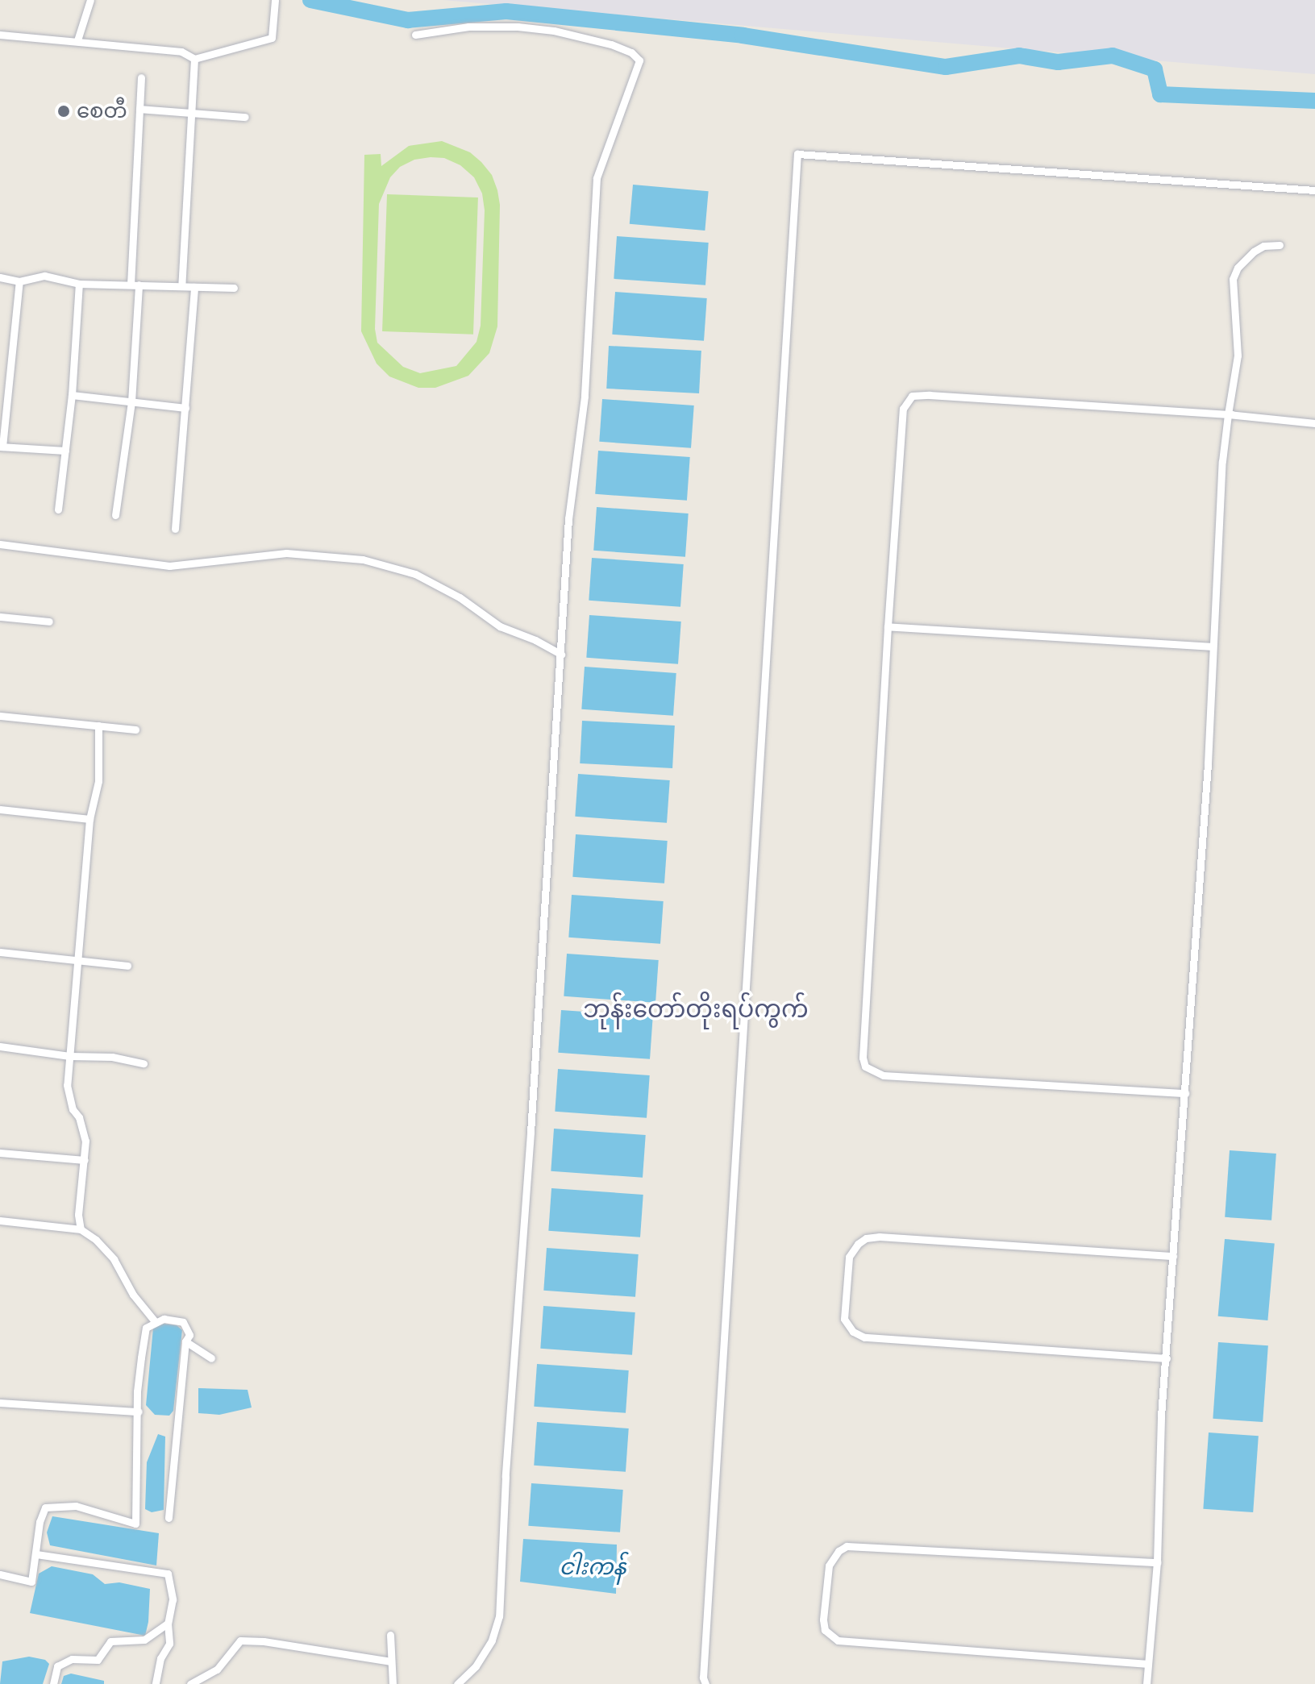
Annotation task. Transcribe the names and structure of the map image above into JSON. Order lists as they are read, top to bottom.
{
  "districts": ["ဘုန်းတော်တိုးရပ်ကွက်"],
  "water": ["ငါးကန်"],
  "places": ["စေတီ"]
}
